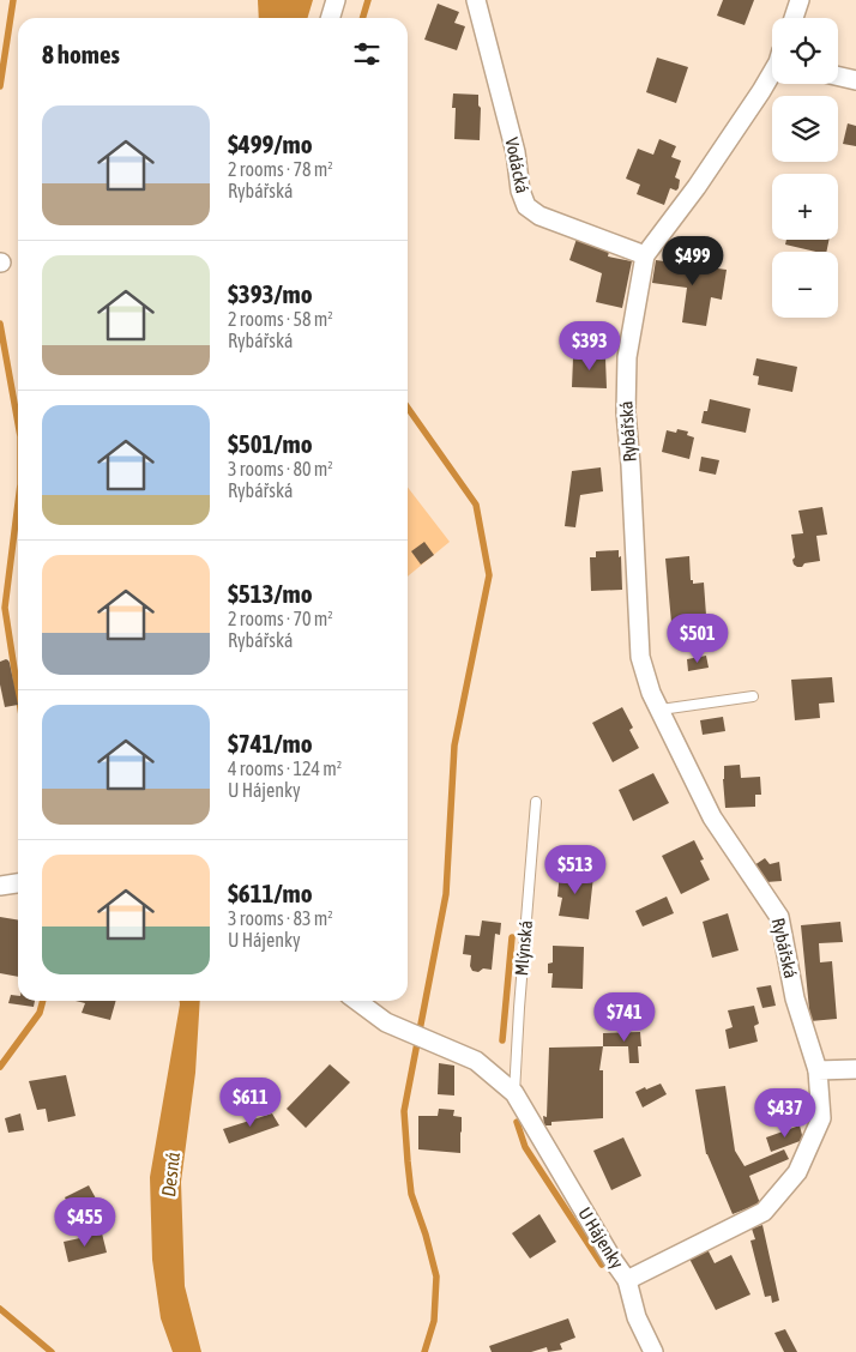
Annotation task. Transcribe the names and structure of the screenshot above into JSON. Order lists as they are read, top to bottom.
{
  "streets": {
    "street": ["Vodácká", "Rybářská", "U Hájenky"],
    "lane": ["Mlýnská"]
  },
  "crossings": [
    ["Vodácká", "Rybářská"],
    ["Rybářská", "U Hájenky"],
    ["Mlýnská", "U Hájenky"]
  ],
  "water": ["Desná"],
  "page": {
    "map_buttons": ["+", "−"],
    "heading": "8 homes",
    "list": [
      {
        "name": "$499/mo",
        "note": "2 rooms · 78 m² · Rybářská"
      },
      {
        "name": "$393/mo",
        "note": "2 rooms · 58 m² · Rybářská"
      },
      {
        "name": "$501/mo",
        "note": "3 rooms · 80 m² · Rybářská"
      },
      {
        "name": "$513/mo",
        "note": "2 rooms · 70 m² · Rybářská"
      },
      {
        "name": "$741/mo",
        "note": "4 rooms · 124 m² · U Hájenky"
      },
      {
        "name": "$611/mo",
        "note": "3 rooms · 83 m² · U Hájenky"
      }
    ],
    "price": [
      "$499",
      "$393",
      "$501",
      "$513",
      "$741",
      "$611",
      "$437",
      "$455"
    ]
  }
}
